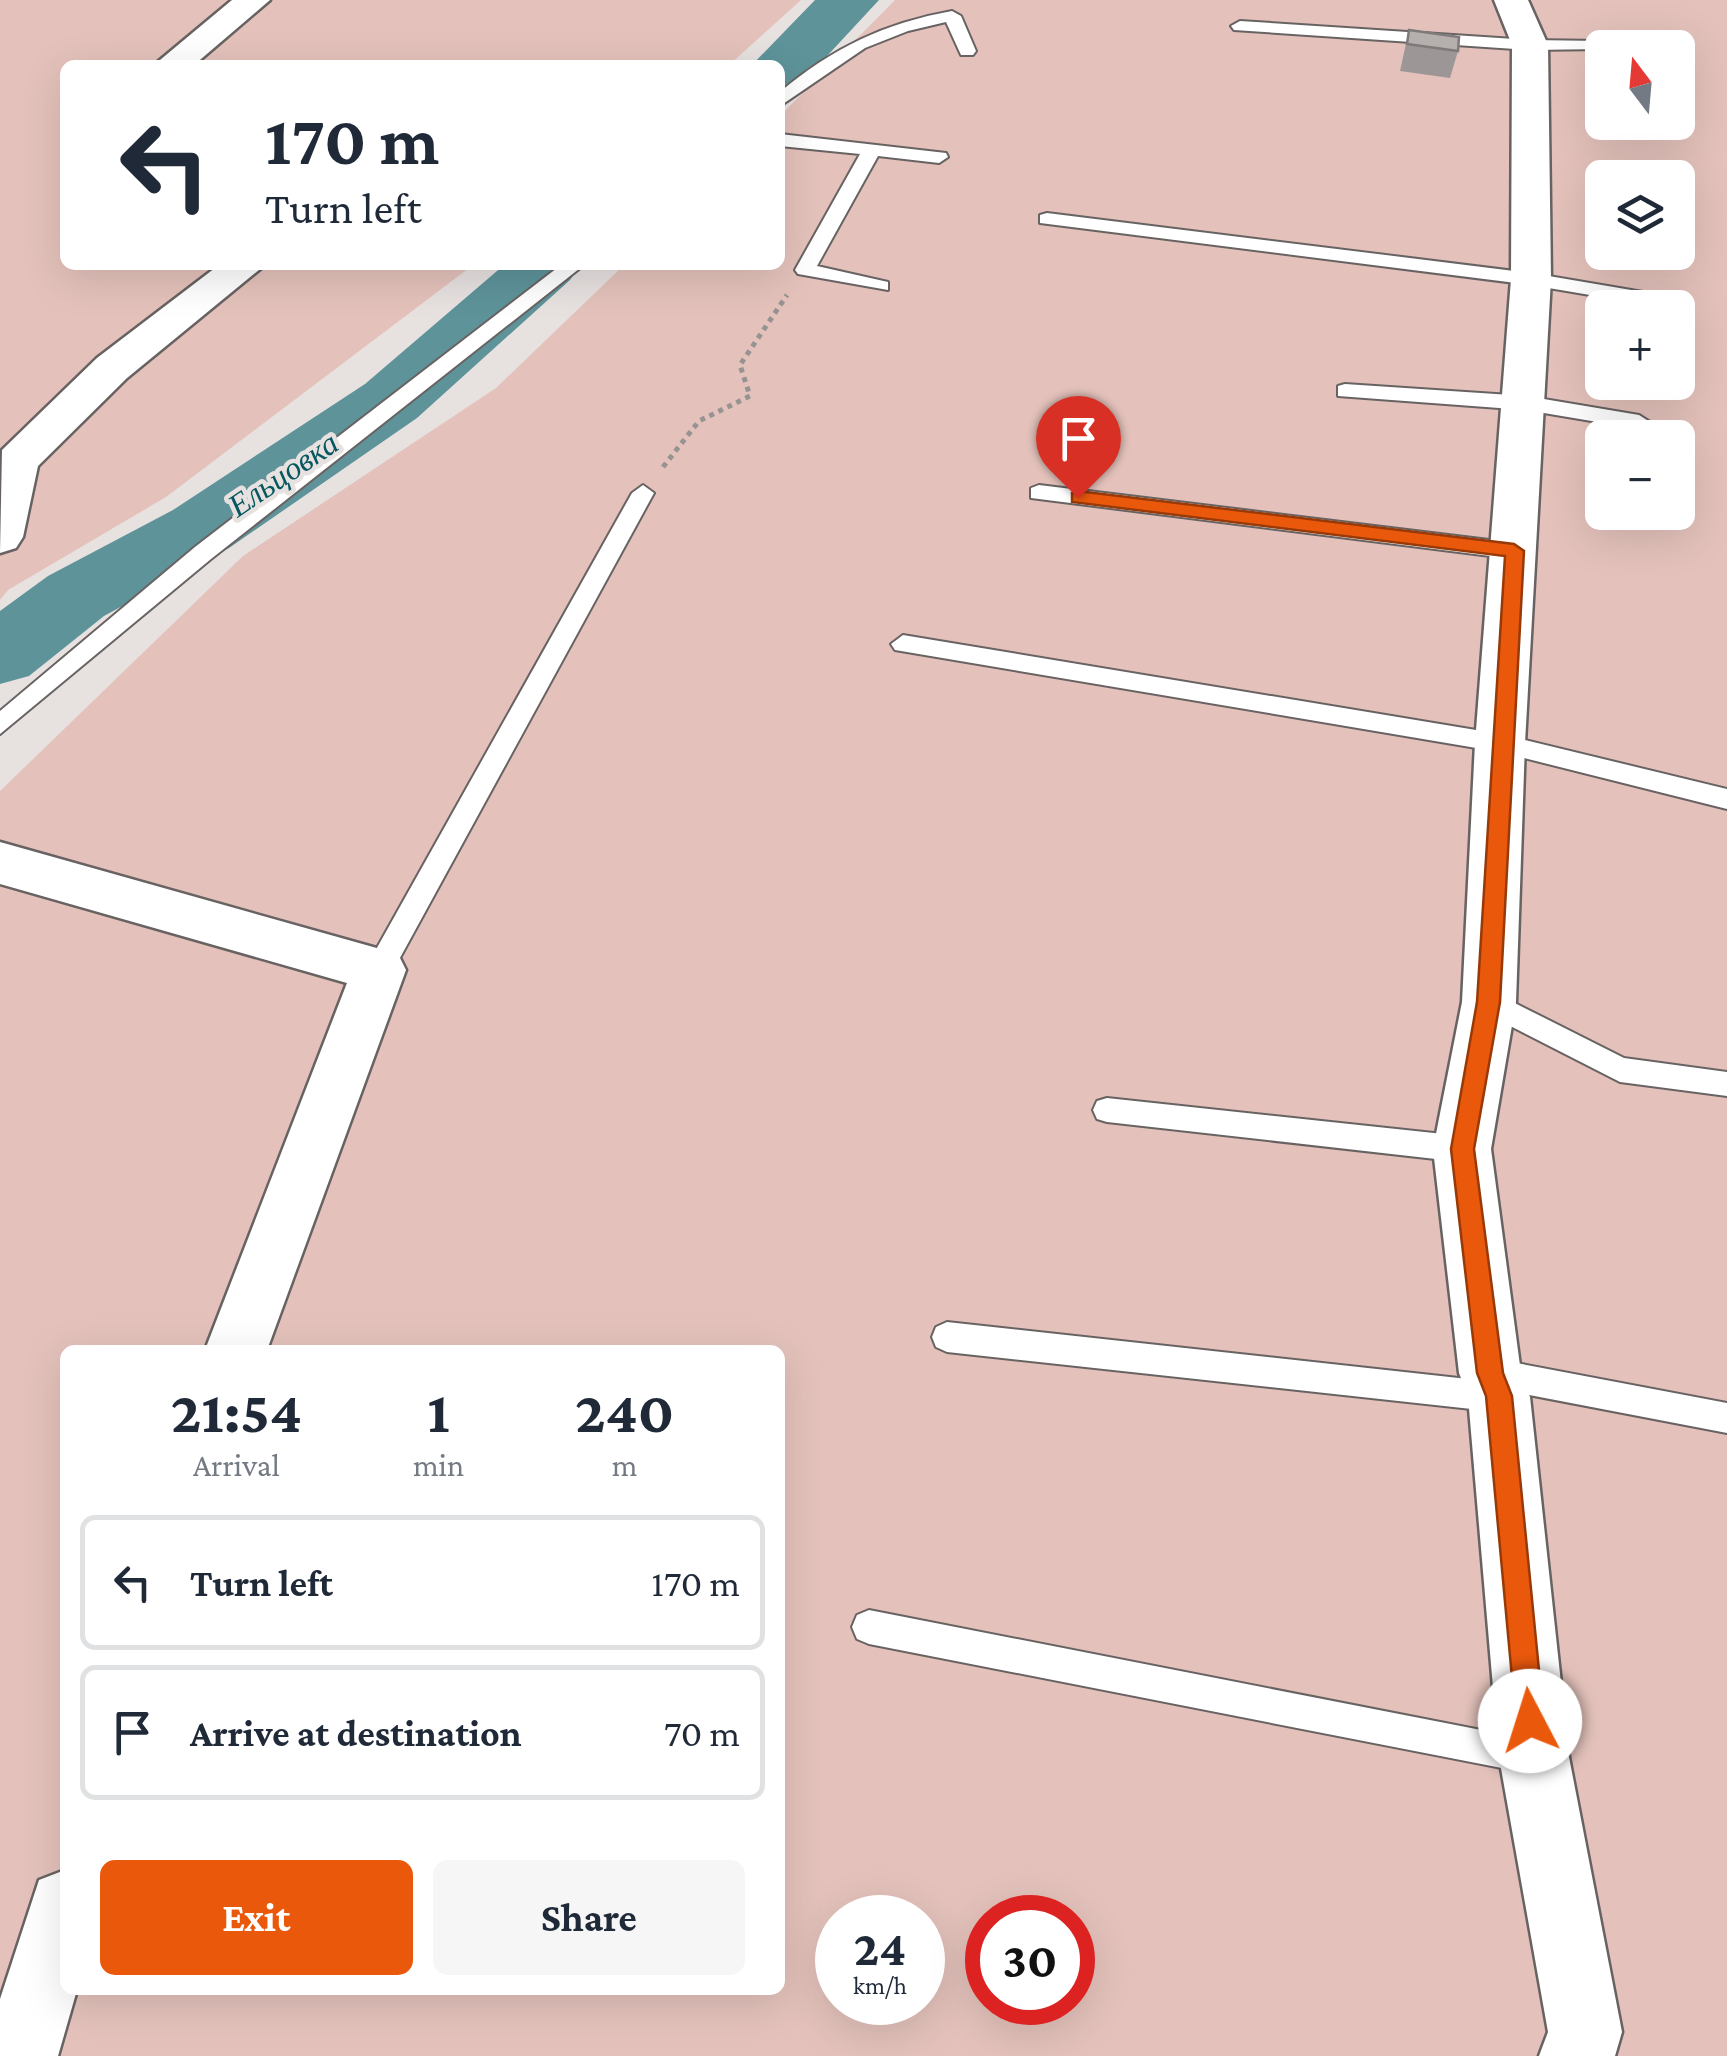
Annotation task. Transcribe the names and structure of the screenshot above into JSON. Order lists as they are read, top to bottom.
{
  "water": ["Ельцовка"],
  "north": "top",
  "page": {
    "map_buttons": ["+", "−"],
    "turn": ["170 m", "Turn left"],
    "eta": [
      "21:54",
      "Arrival",
      "1",
      "min",
      "240",
      "m"
    ],
    "list": [
      {
        "name": "Turn left",
        "value": "170 m"
      },
      {
        "name": "Arrive at destination",
        "value": "70 m"
      }
    ],
    "buttons": ["Exit", "Share"],
    "speed": "24 km/h",
    "limit": "30"
  }
}
